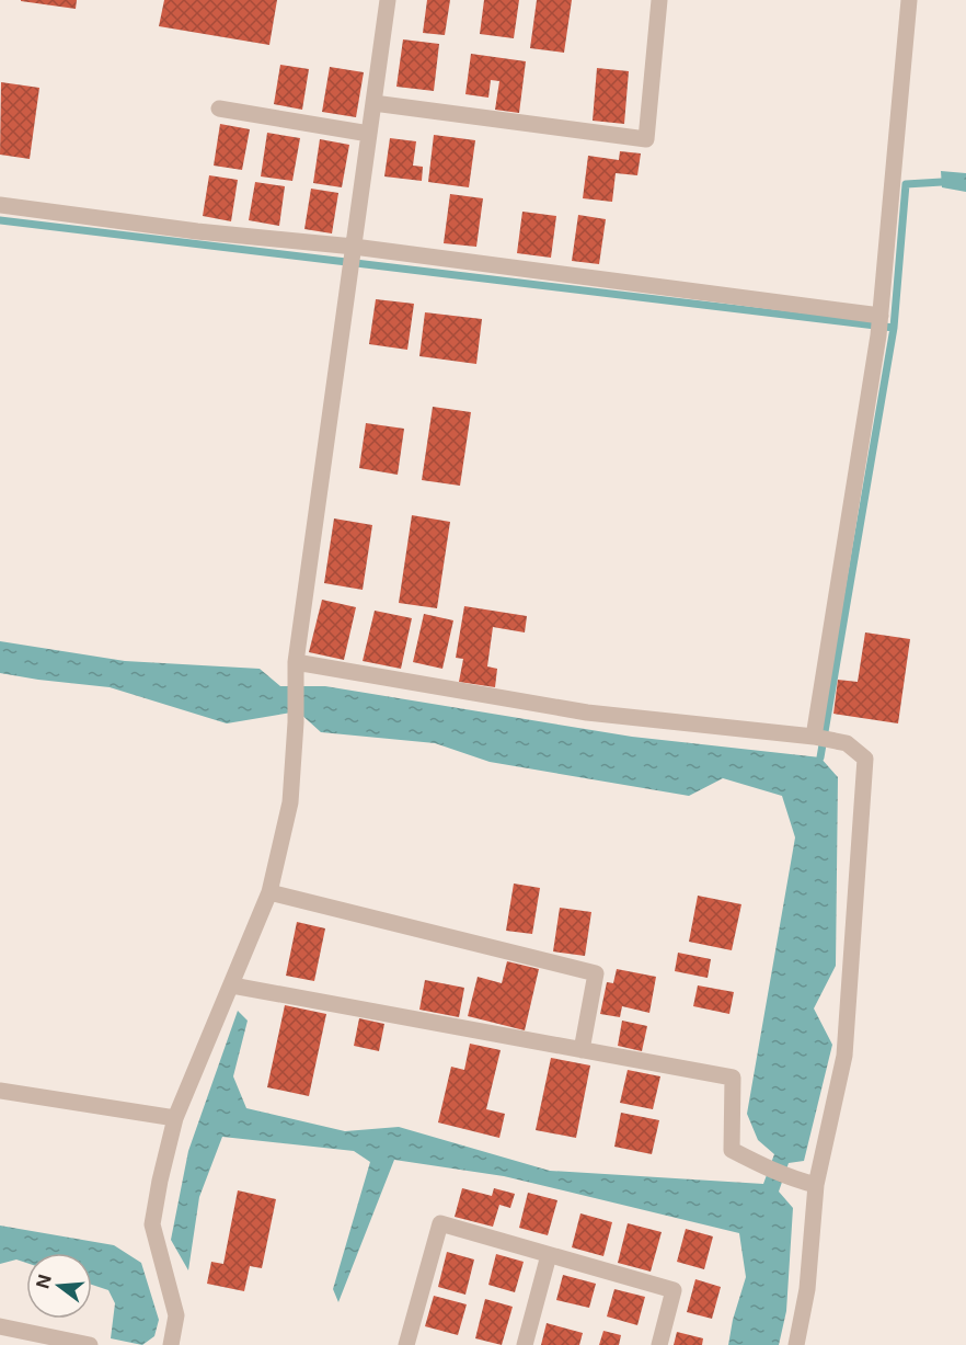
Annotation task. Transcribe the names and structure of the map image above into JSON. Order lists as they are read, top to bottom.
{
  "north": "left"
}
